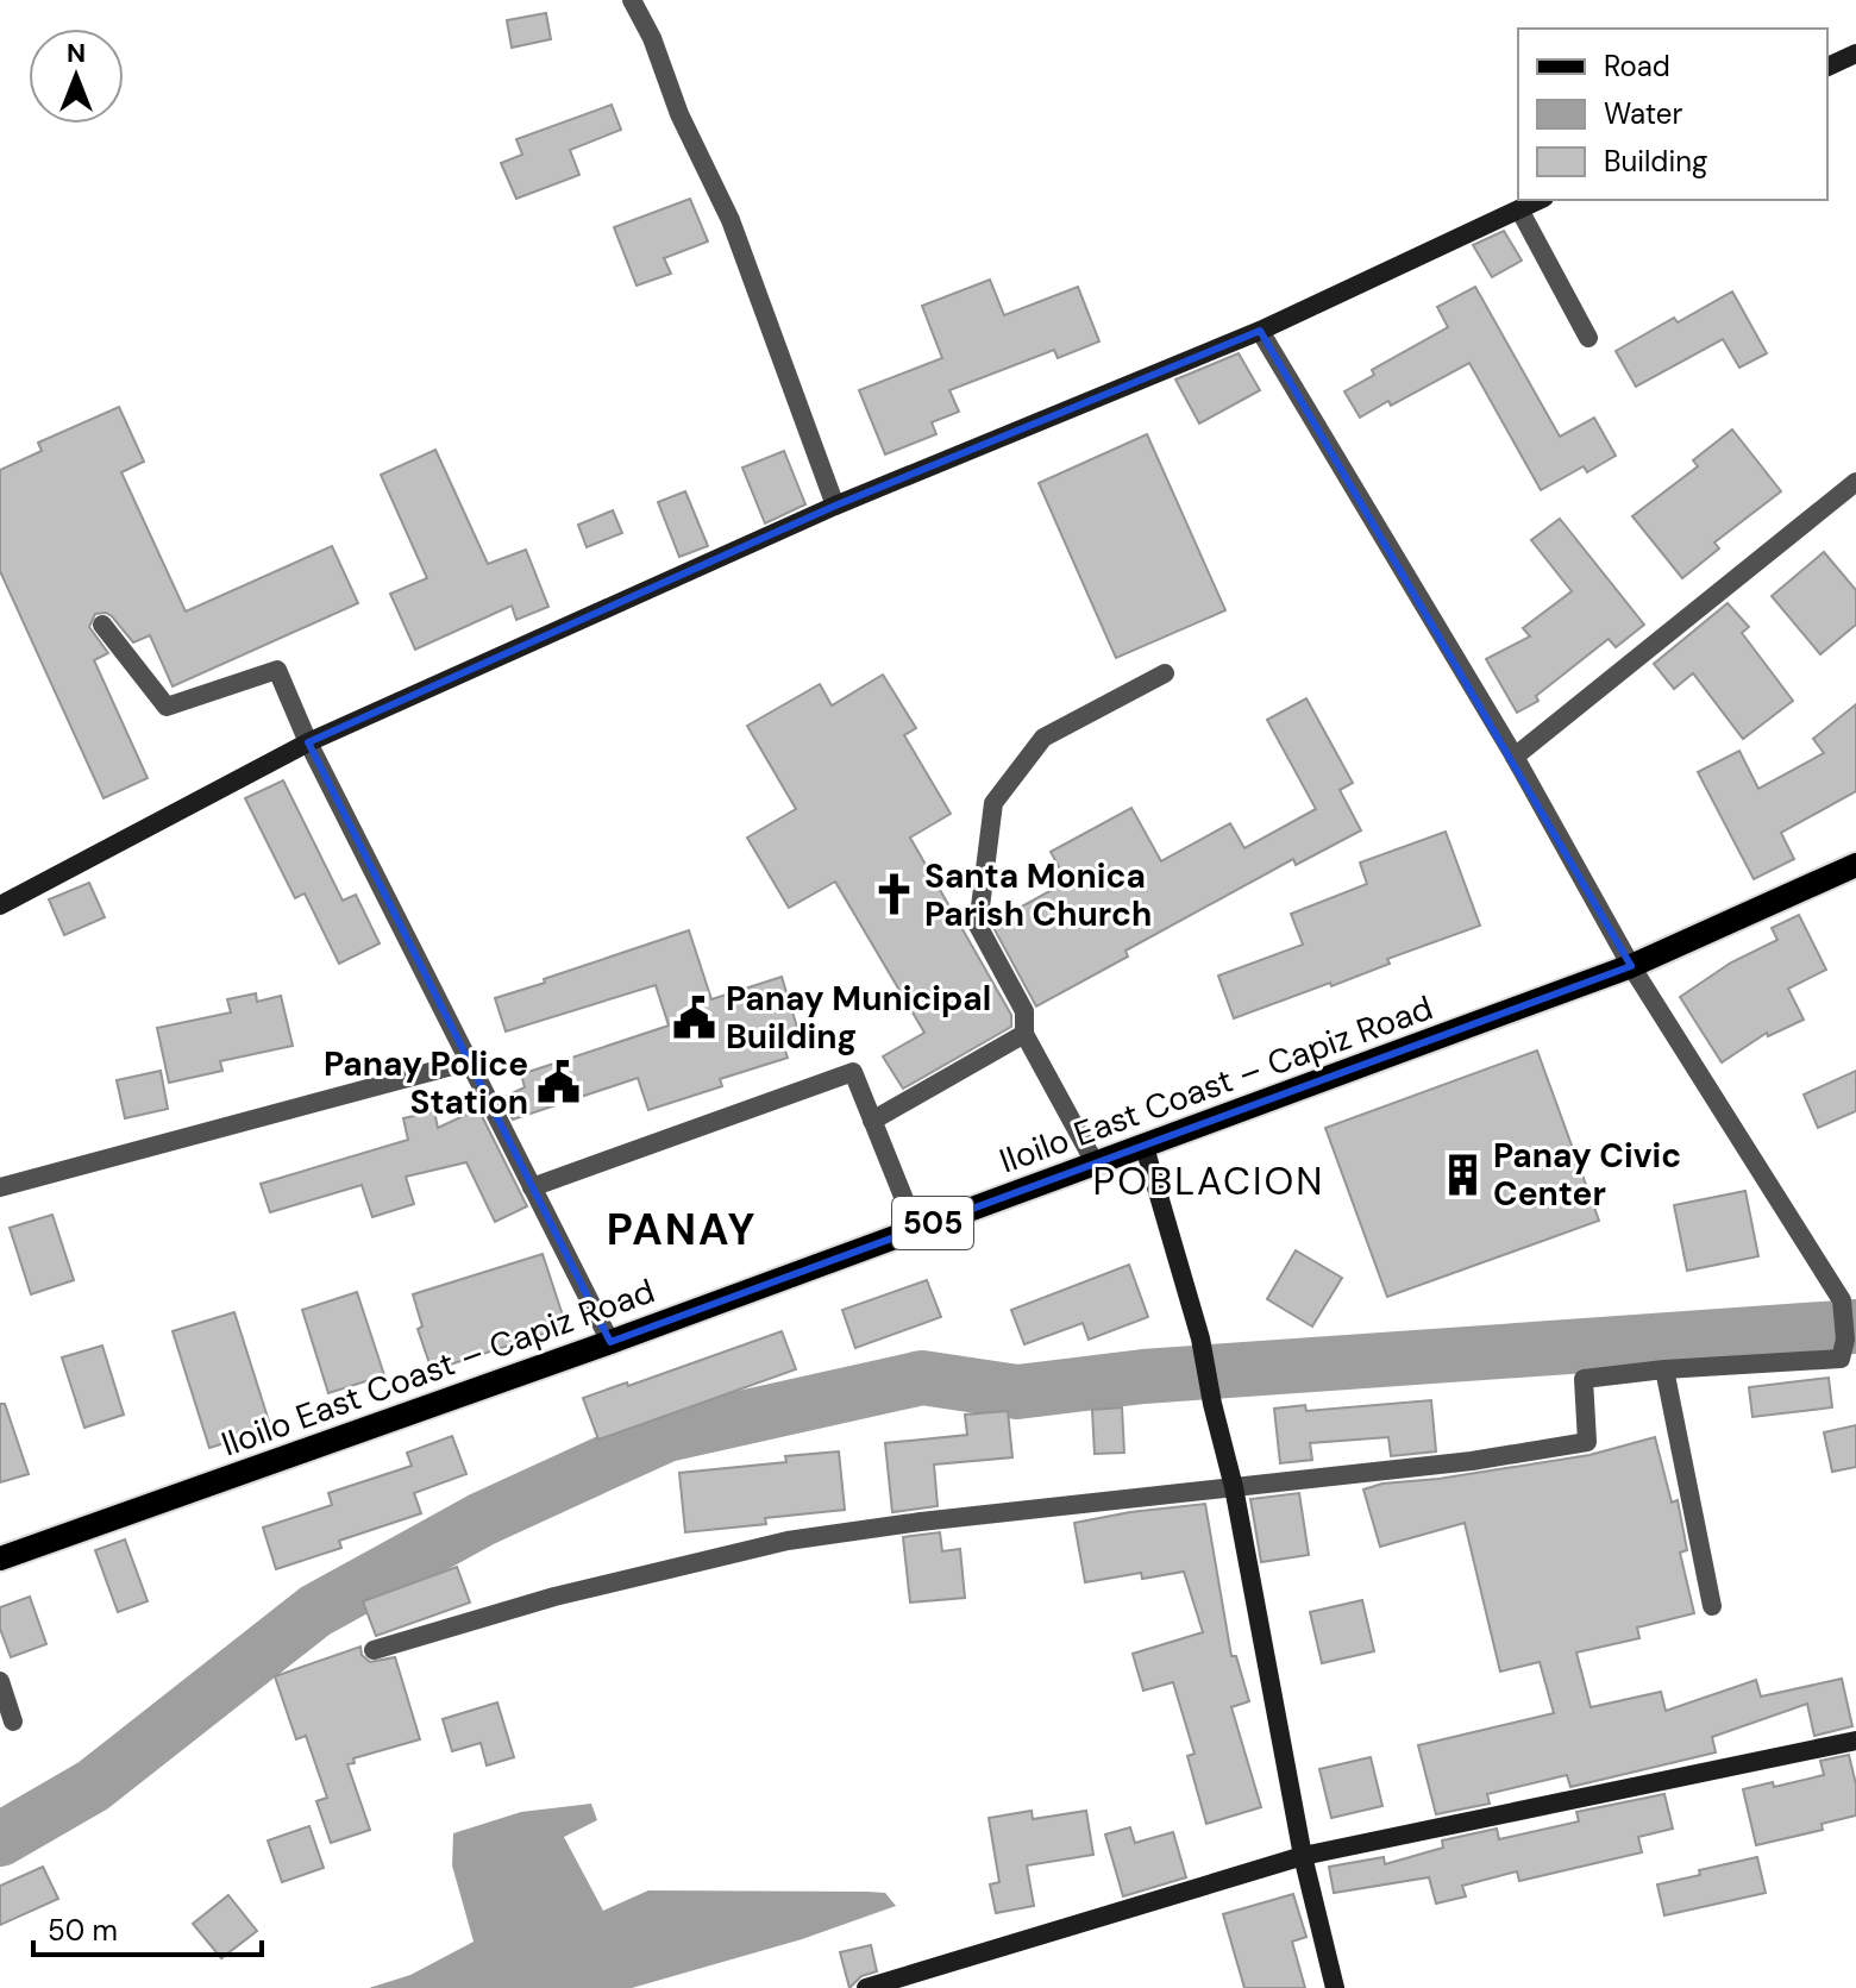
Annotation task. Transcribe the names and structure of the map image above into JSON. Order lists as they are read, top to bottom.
{
  "streets": {
    "main road": ["Iloilo East Coast – Capiz Road", "505"]
  },
  "districts": ["POBLACION", "PANAY"],
  "places": {
    "church": ["Santa Monica Parish Church"],
    "public building": ["Panay Municipal Building", "Panay Police Station"],
    "building": ["Panay Civic Center"]
  },
  "legend": ["Road", "Water", "Building"],
  "scale_bar": "50 m",
  "north": "top"
}
